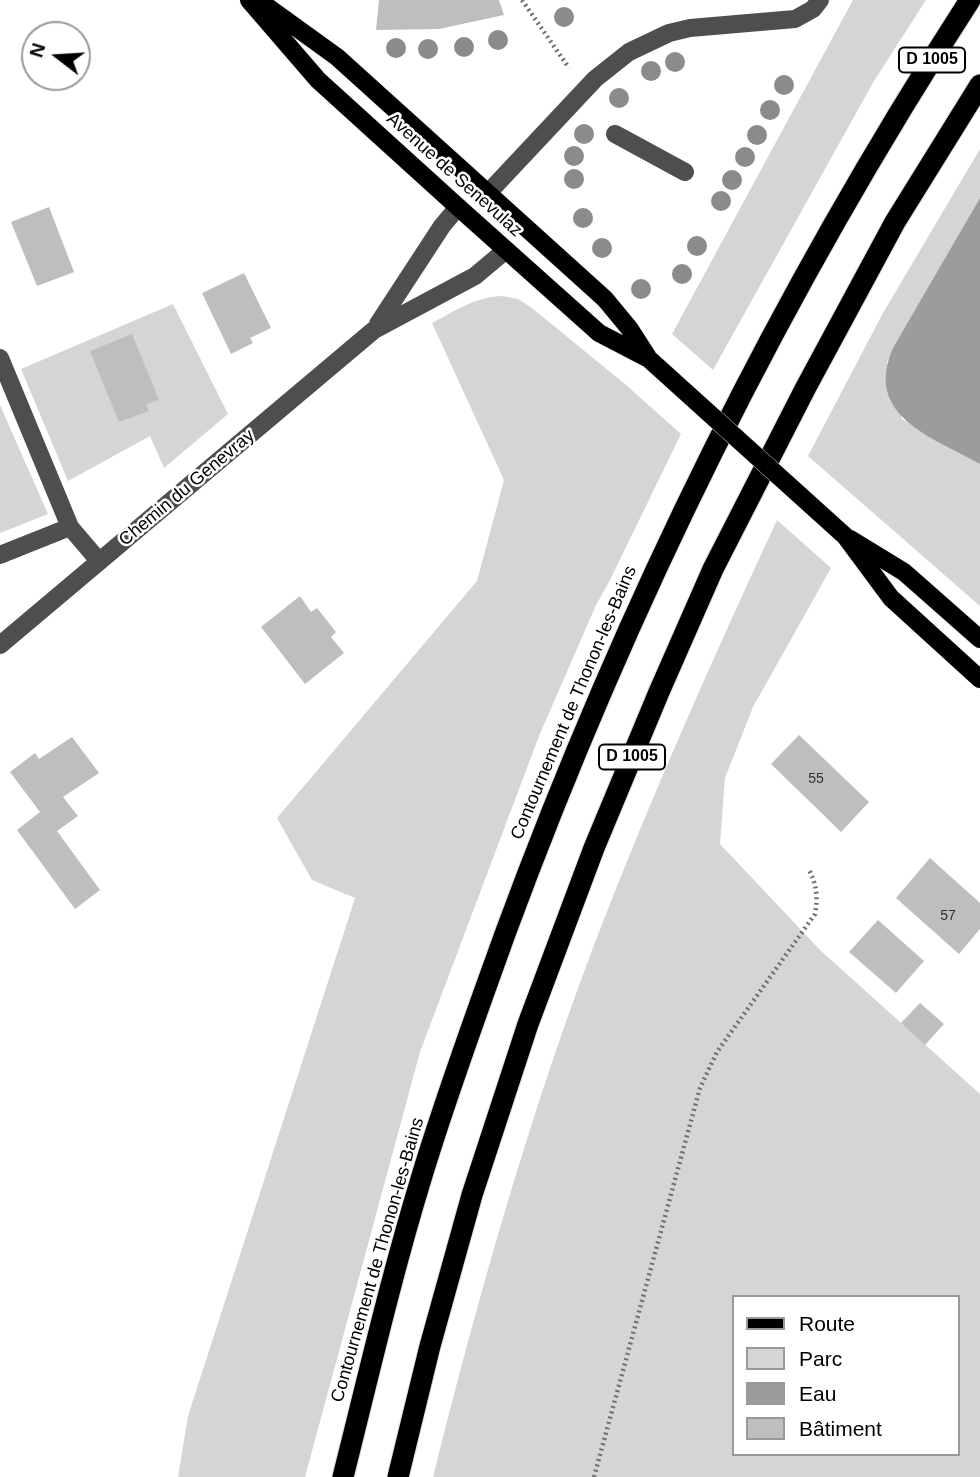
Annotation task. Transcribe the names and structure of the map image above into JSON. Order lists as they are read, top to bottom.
{
  "streets": {
    "highway": ["D 1005", "Contournement de Thonon-les-Bains"],
    "main road": ["Avenue de Senevulaz"],
    "street": ["Chemin du Genevray"]
  },
  "crossings": [
    ["Avenue de Senevulaz", "Chemin du Genevray"]
  ],
  "house_numbers": ["55", "57"],
  "legend": [
    "Route",
    "Parc",
    "Eau",
    "Bâtiment"
  ],
  "north": "left"
}
